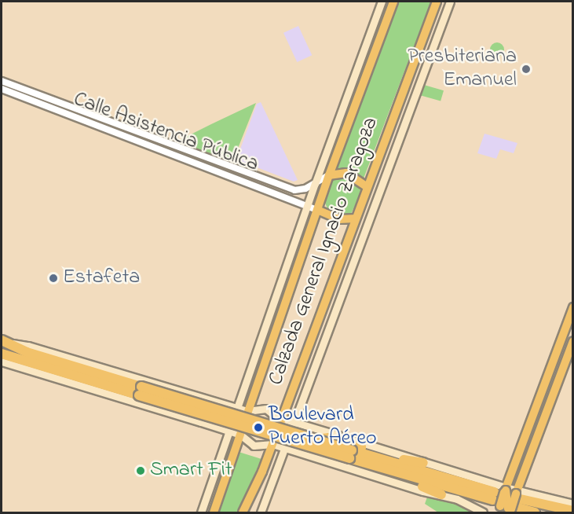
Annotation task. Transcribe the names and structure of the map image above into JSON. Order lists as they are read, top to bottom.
{
  "streets": {
    "main road": ["Calzada General Ignacio Zaragoza"],
    "street": ["Calle Asistencia Pública"]
  },
  "crossings": [
    ["Calle Asistencia Pública", "Calzada General Ignacio Zaragoza"]
  ],
  "places": [
    "Presbiteriana Emanuel",
    "Estafeta",
    "Boulevard Puerto Aéreo",
    "Smart Fit"
  ]
}
